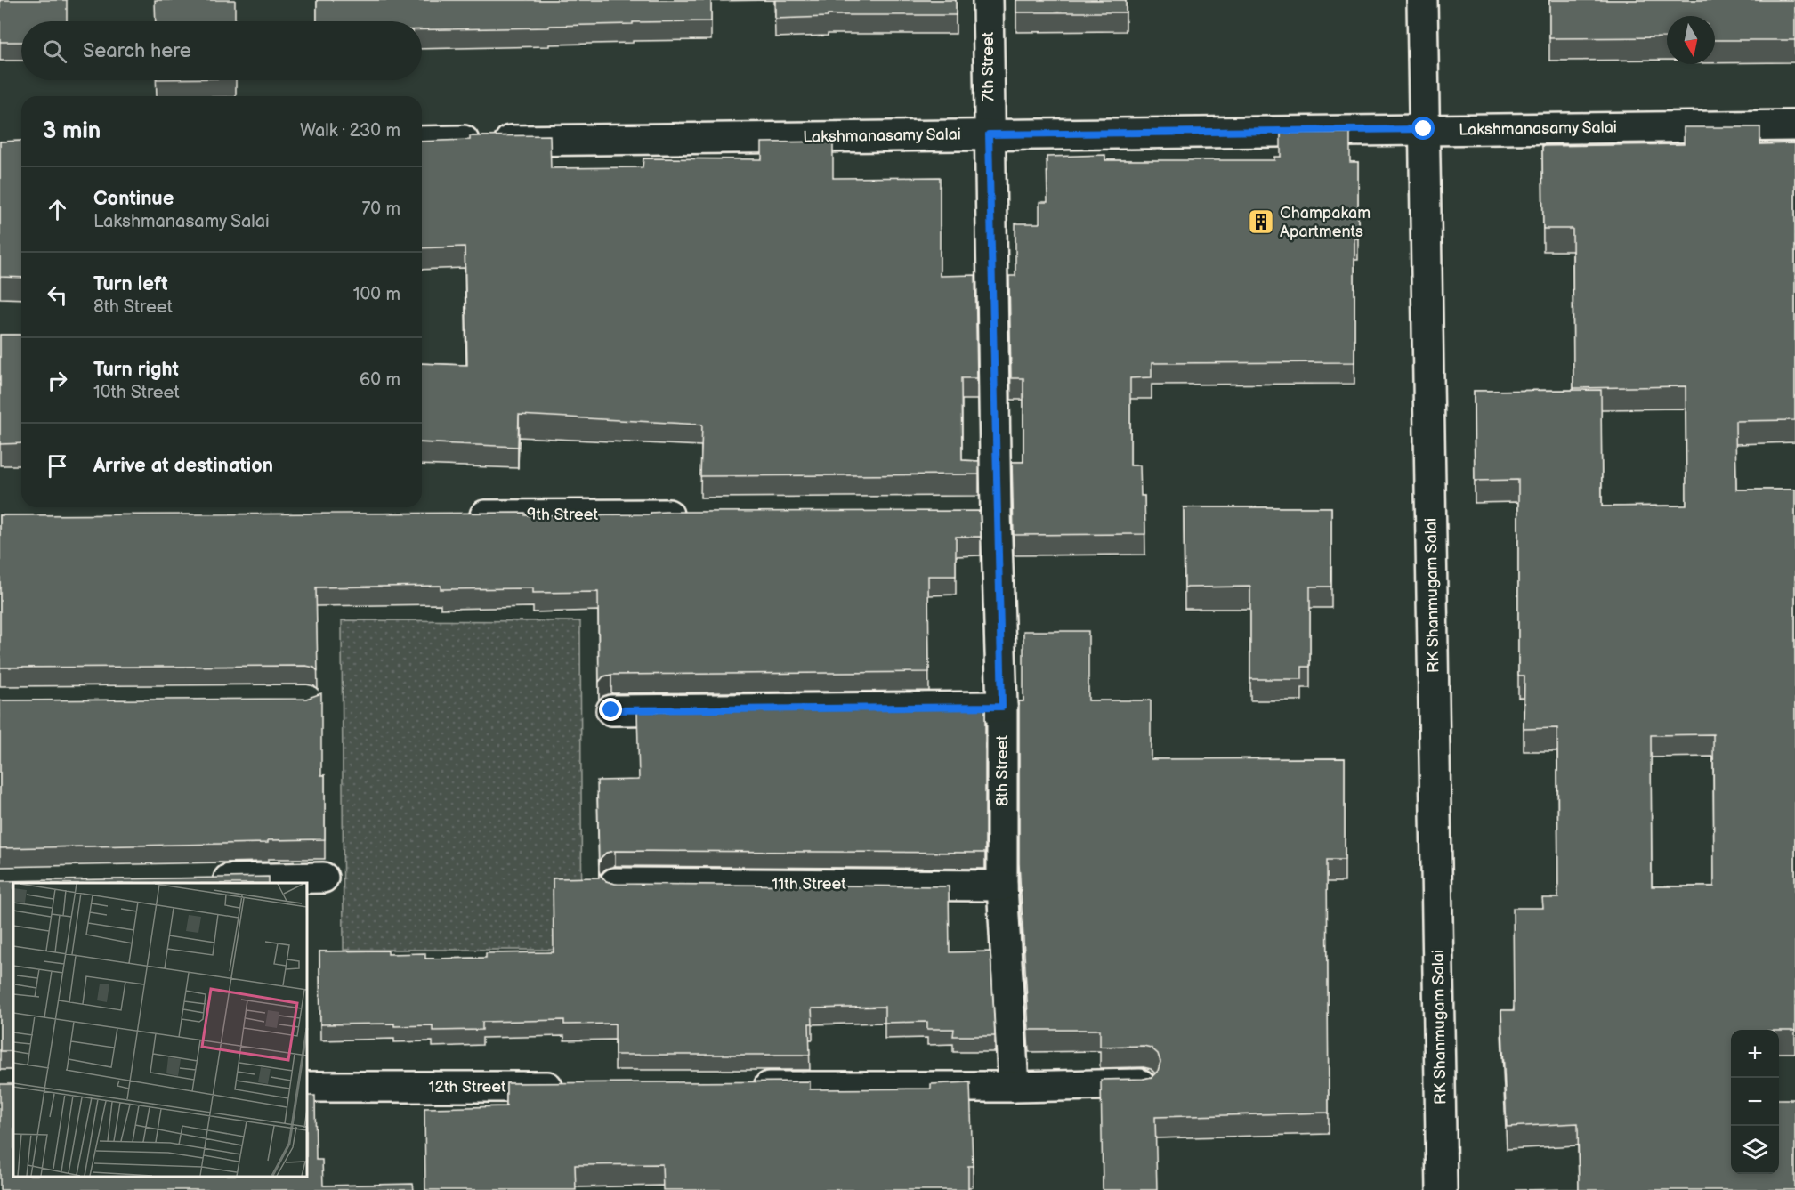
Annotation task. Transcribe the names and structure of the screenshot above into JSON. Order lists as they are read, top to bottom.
{
  "streets": {
    "street": [
      "7th Street",
      "Lakshmanasamy Salai",
      "9th Street",
      "RK Shanmugam Salai",
      "8th Street",
      "11th Street",
      "12th Street"
    ]
  },
  "crossings": [
    ["7th Street", "Lakshmanasamy Salai"],
    ["7th Street", "8th Street"],
    ["Lakshmanasamy Salai", "RK Shanmugam Salai"],
    ["Lakshmanasamy Salai", "8th Street"],
    ["8th Street", "11th Street"]
  ],
  "places": {
    "building": ["Champakam Apartments"]
  },
  "north": "bottom",
  "page": {
    "search": "Search here",
    "heading": ["3 min", "Walk · 230 m"],
    "list": [
      ["Continue", "Lakshmanasamy Salai", "70 m"],
      ["Turn left", "8th Street", "100 m"],
      ["Turn right", "10th Street", "60 m"],
      "Arrive at destination"
    ],
    "map_buttons": ["+", "−"]
  }
}
